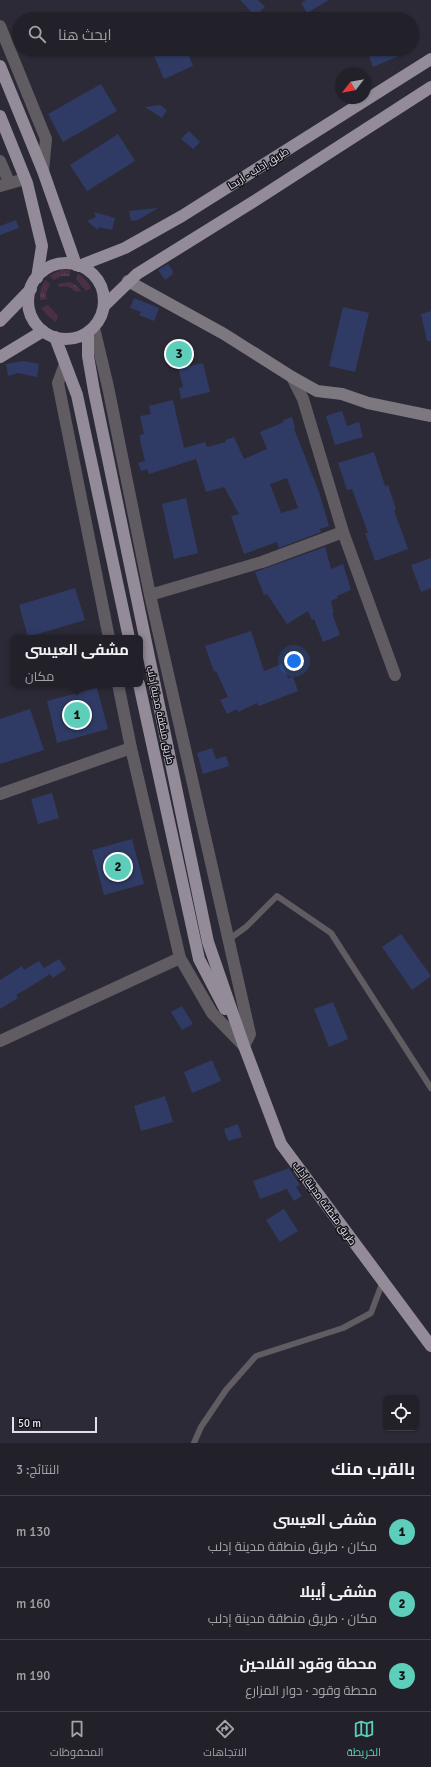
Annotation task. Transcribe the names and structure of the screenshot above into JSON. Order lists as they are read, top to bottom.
{
  "streets": {
    "main road": ["طريق إدلب - أريحا", "طريق منطقة مدينة إدلب"]
  },
  "crossings": [
    ["طريق إدلب - أريحا", "طريق منطقة مدينة إدلب"]
  ],
  "scale_bar": "50 m",
  "north": "bottom left",
  "page": {
    "search": "ابحث هنا",
    "pins": ["3", "1", "2"],
    "popup": ["مشفى العيسى", "مكان"],
    "scale": "50 m",
    "heading": ["بالقرب منك", "النتائج: 3"],
    "list": [
      {
        "mark": "1",
        "name": "مشفى العيسى",
        "note": "مكان · طريق منطقة مدينة إدلب",
        "value": "130 m"
      },
      {
        "mark": "2",
        "name": "مشفى أيبلا",
        "note": "مكان · طريق منطقة مدينة إدلب",
        "value": "160 m"
      },
      {
        "mark": "3",
        "name": "محطة وقود الفلاحين",
        "note": "محطة وقود · دوار المزارع",
        "value": "190 m"
      }
    ],
    "nav": ["الخريطة", "الاتجاهات", "المحفوظات"]
  }
}
